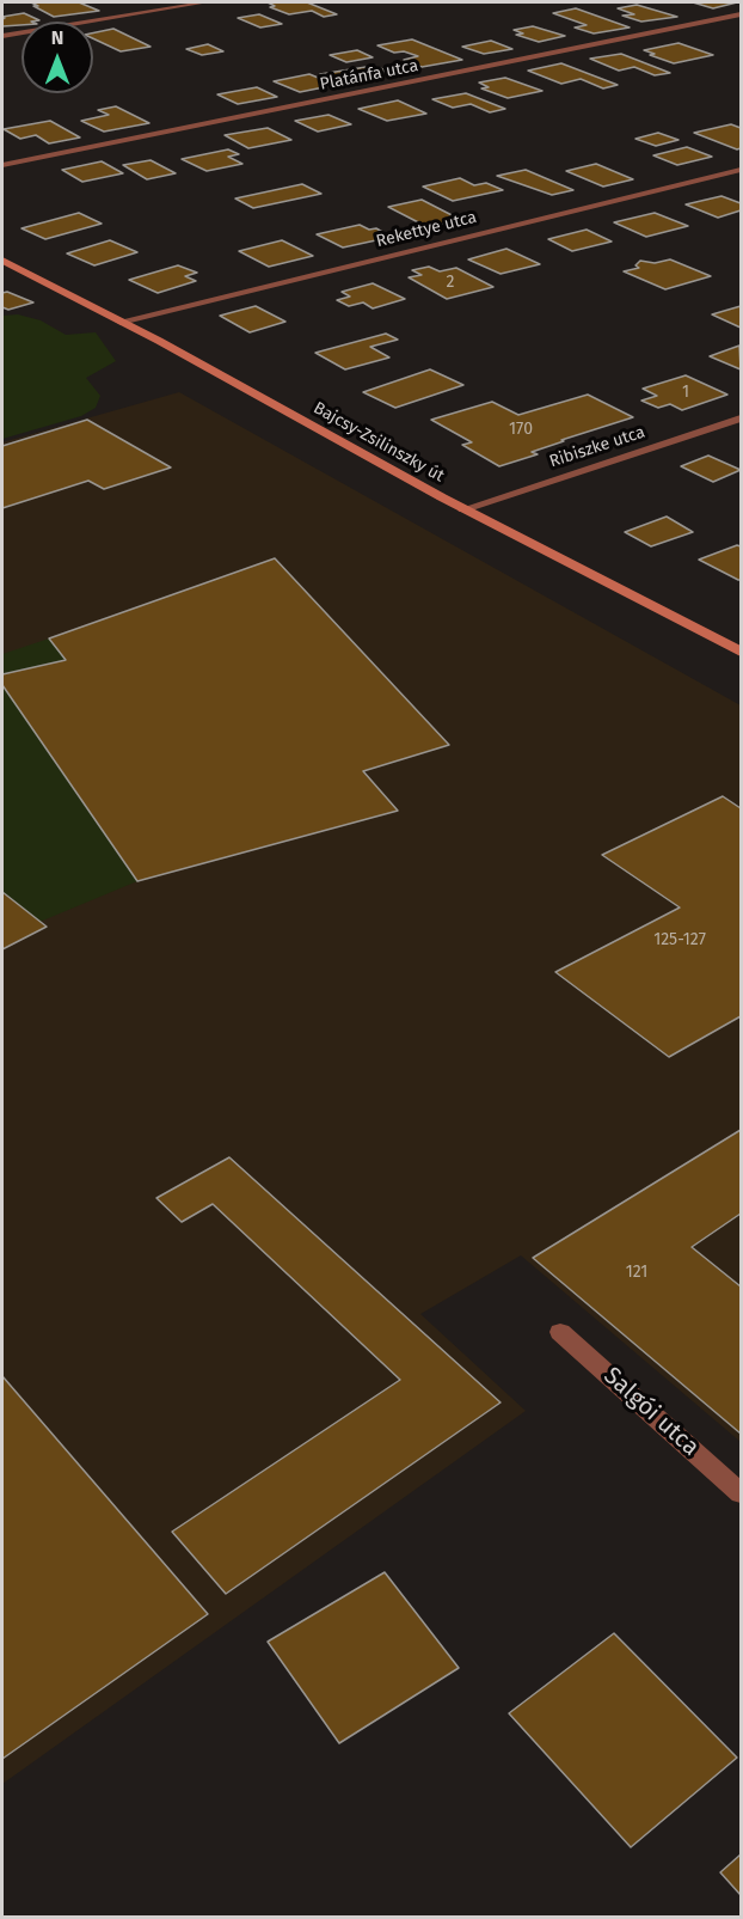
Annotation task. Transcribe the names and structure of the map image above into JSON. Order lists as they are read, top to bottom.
{
  "streets": {
    "main road": ["Bajcsy-Zsilinszky út"],
    "street": [
      "Platánfa utca",
      "Rekettye utca",
      "Ribiszke utca",
      "Salgói utca"
    ]
  },
  "crossings": [
    ["Rekettye utca", "Bajcsy-Zsilinszky út"],
    ["Bajcsy-Zsilinszky út", "Ribiszke utca"]
  ],
  "house_numbers": [
    "2",
    "1",
    "170",
    "125-127",
    "121"
  ],
  "north": "top"
}
